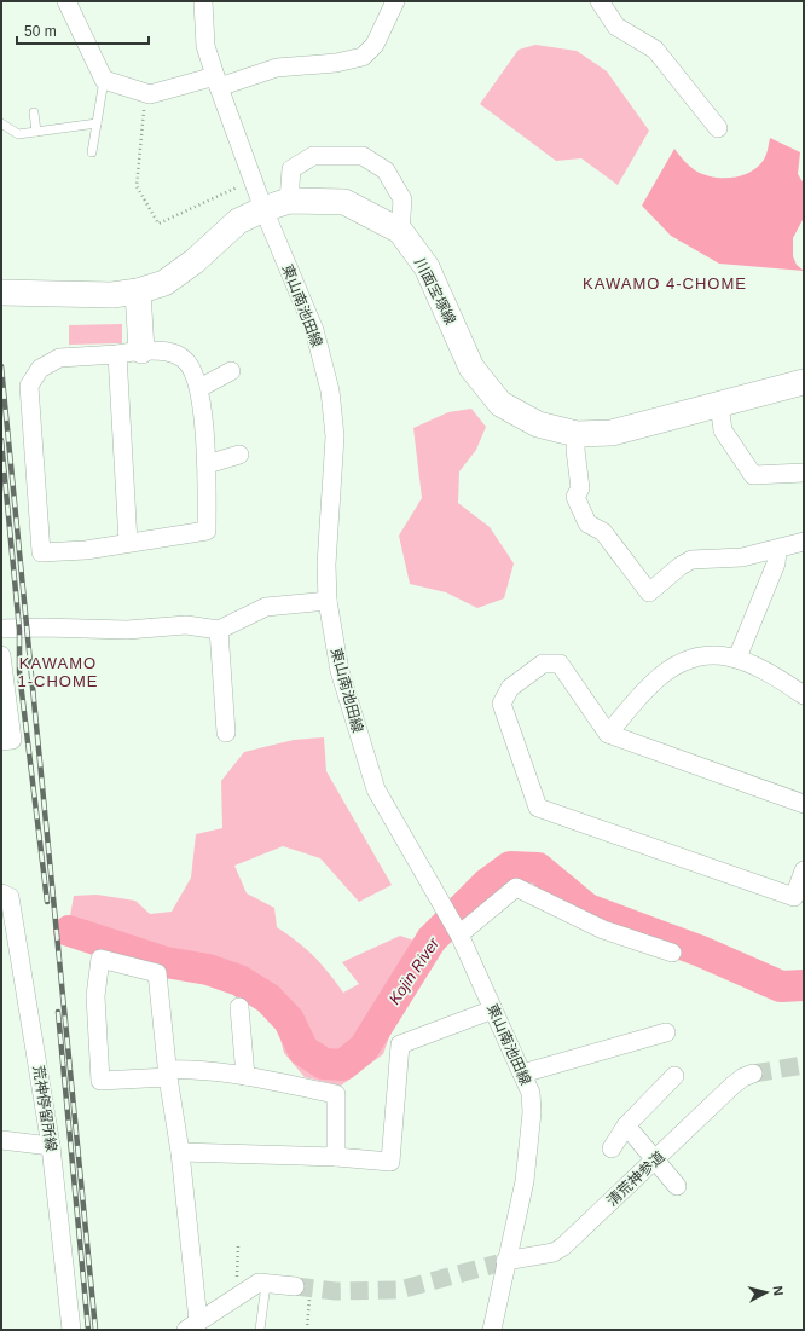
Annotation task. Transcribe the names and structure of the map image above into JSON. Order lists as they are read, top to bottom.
{
  "streets": {
    "street": [
      "川面宝塚線",
      "東山南池田線",
      "荒神停留所線",
      "清荒神参道"
    ]
  },
  "crossings": [
    ["川面宝塚線", "東山南池田線"],
    ["東山南池田線", "清荒神参道"]
  ],
  "districts": ["KAWAMO 4-CHOME", "KAWAMO 1-CHOME"],
  "water": ["Kojin River"],
  "scale_bar": "50 m",
  "north": "right"
}
